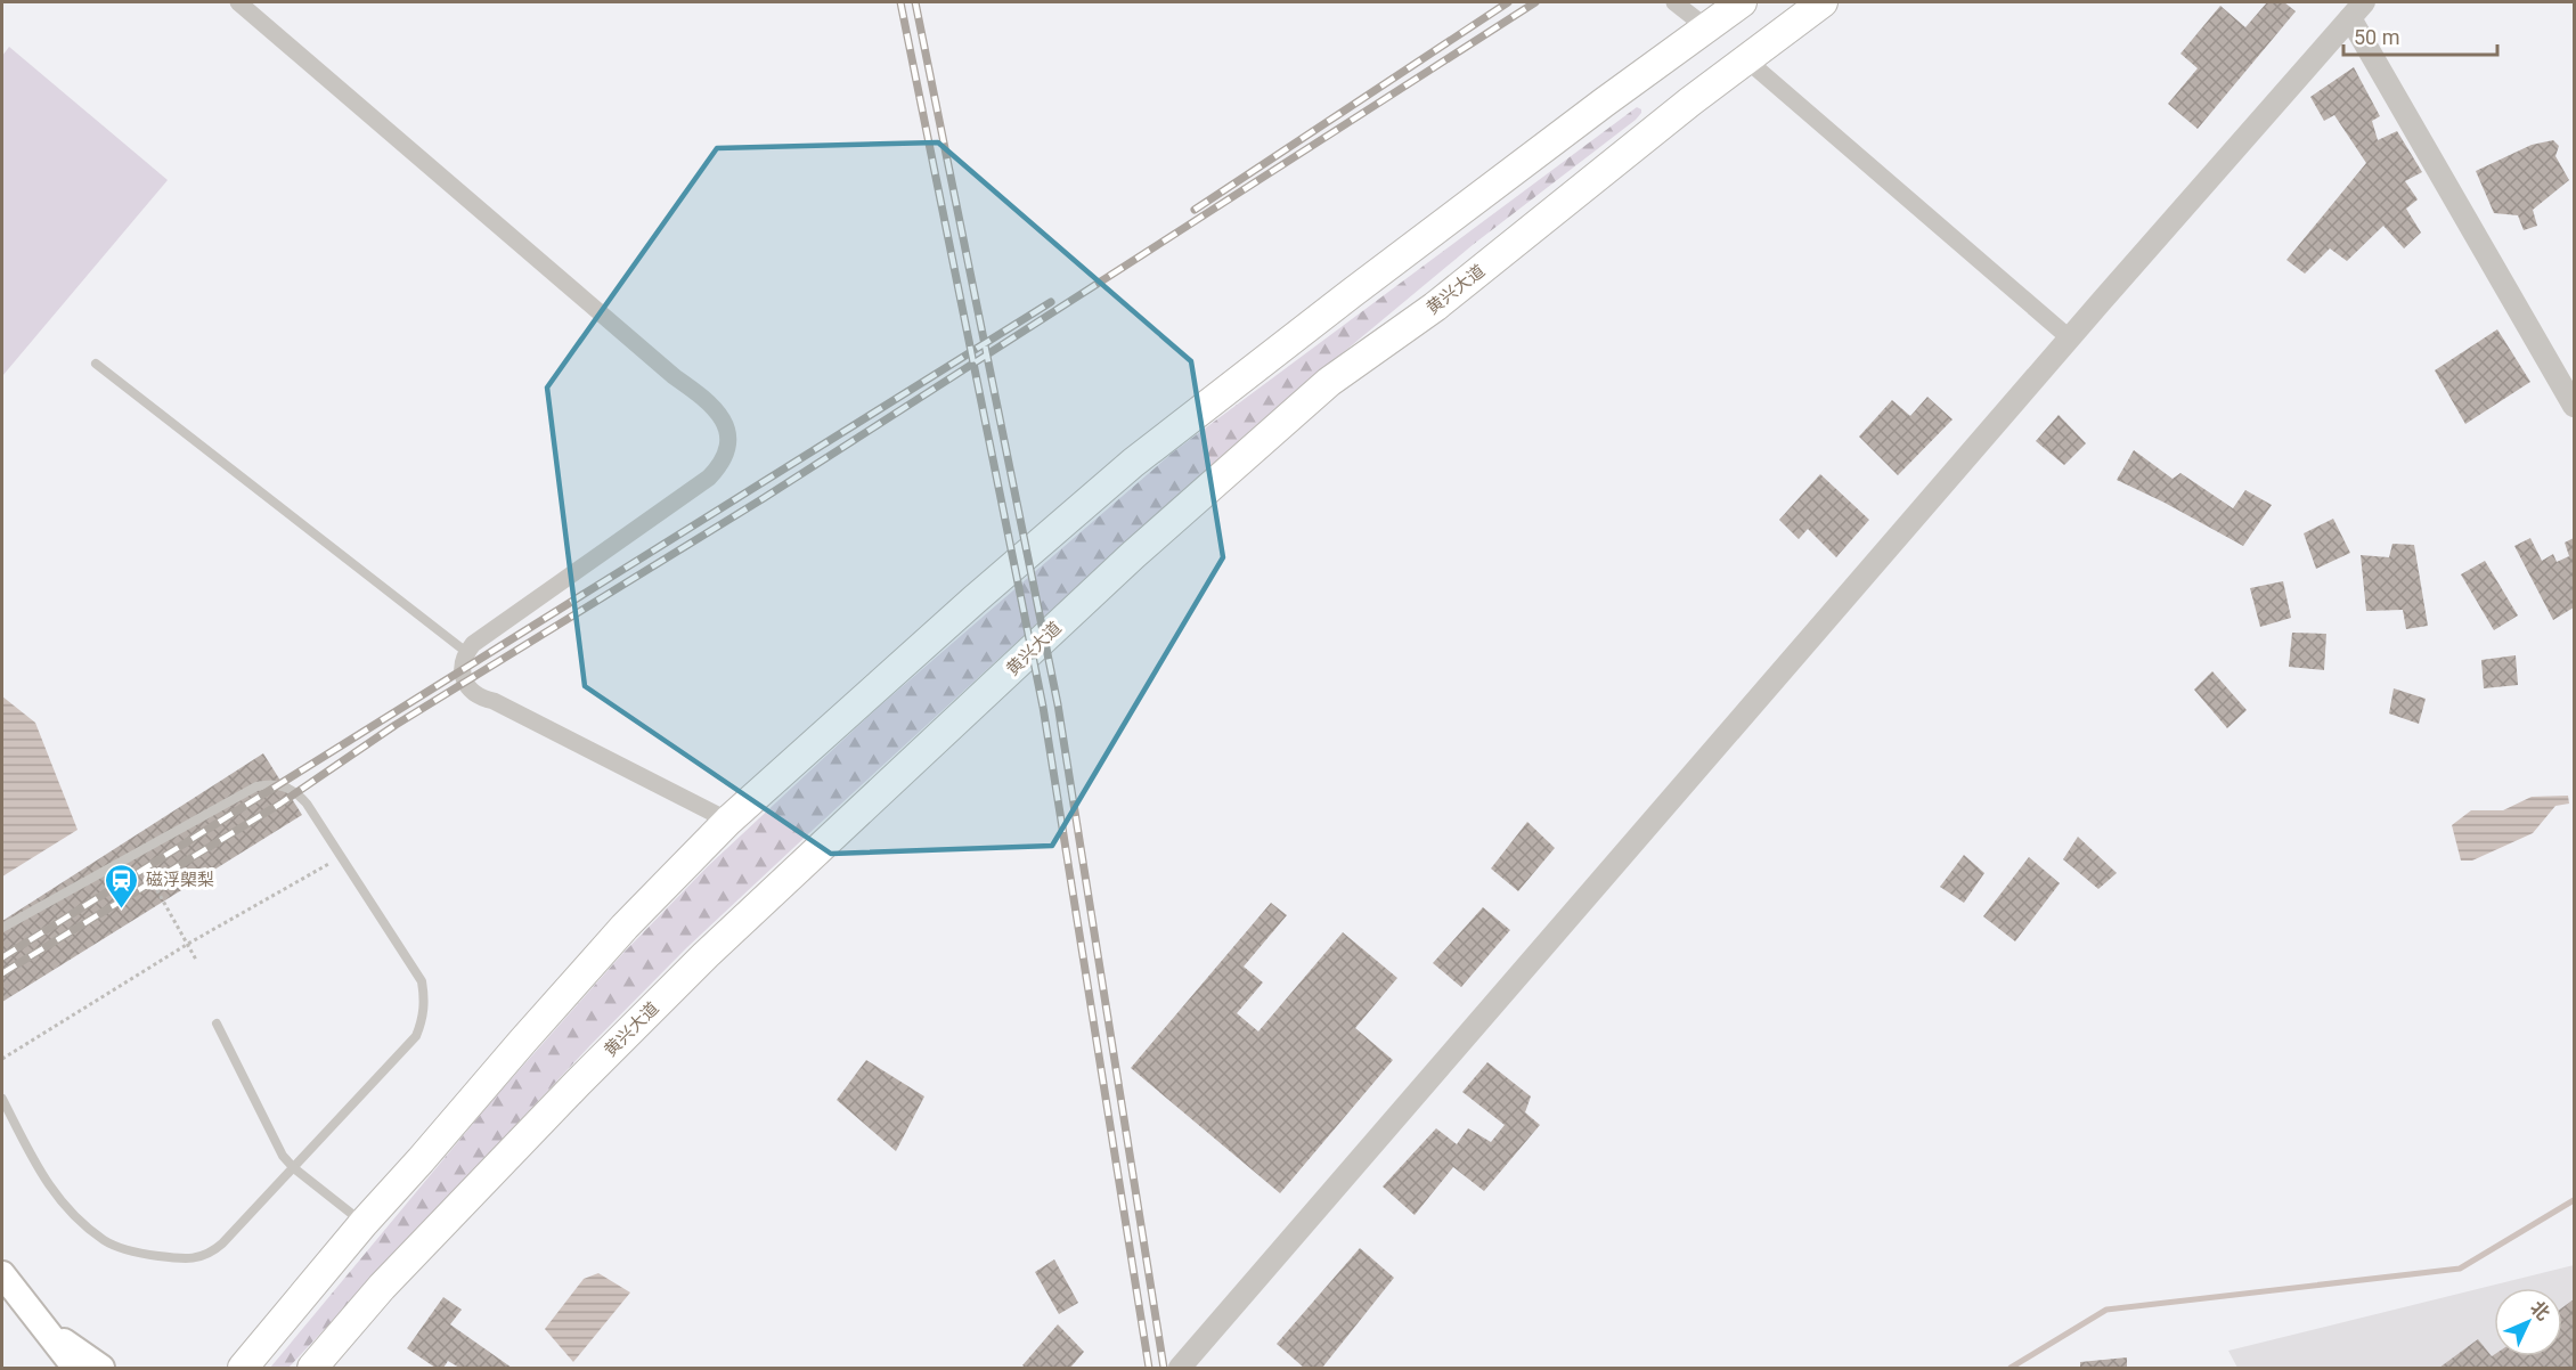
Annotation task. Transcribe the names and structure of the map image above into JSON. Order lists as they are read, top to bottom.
{
  "streets": {
    "highway": ["黄兴大道"]
  },
  "places": {
    "station": ["磁浮㮾梨"]
  },
  "scale_bar": "50 m",
  "north": "top right"
}
